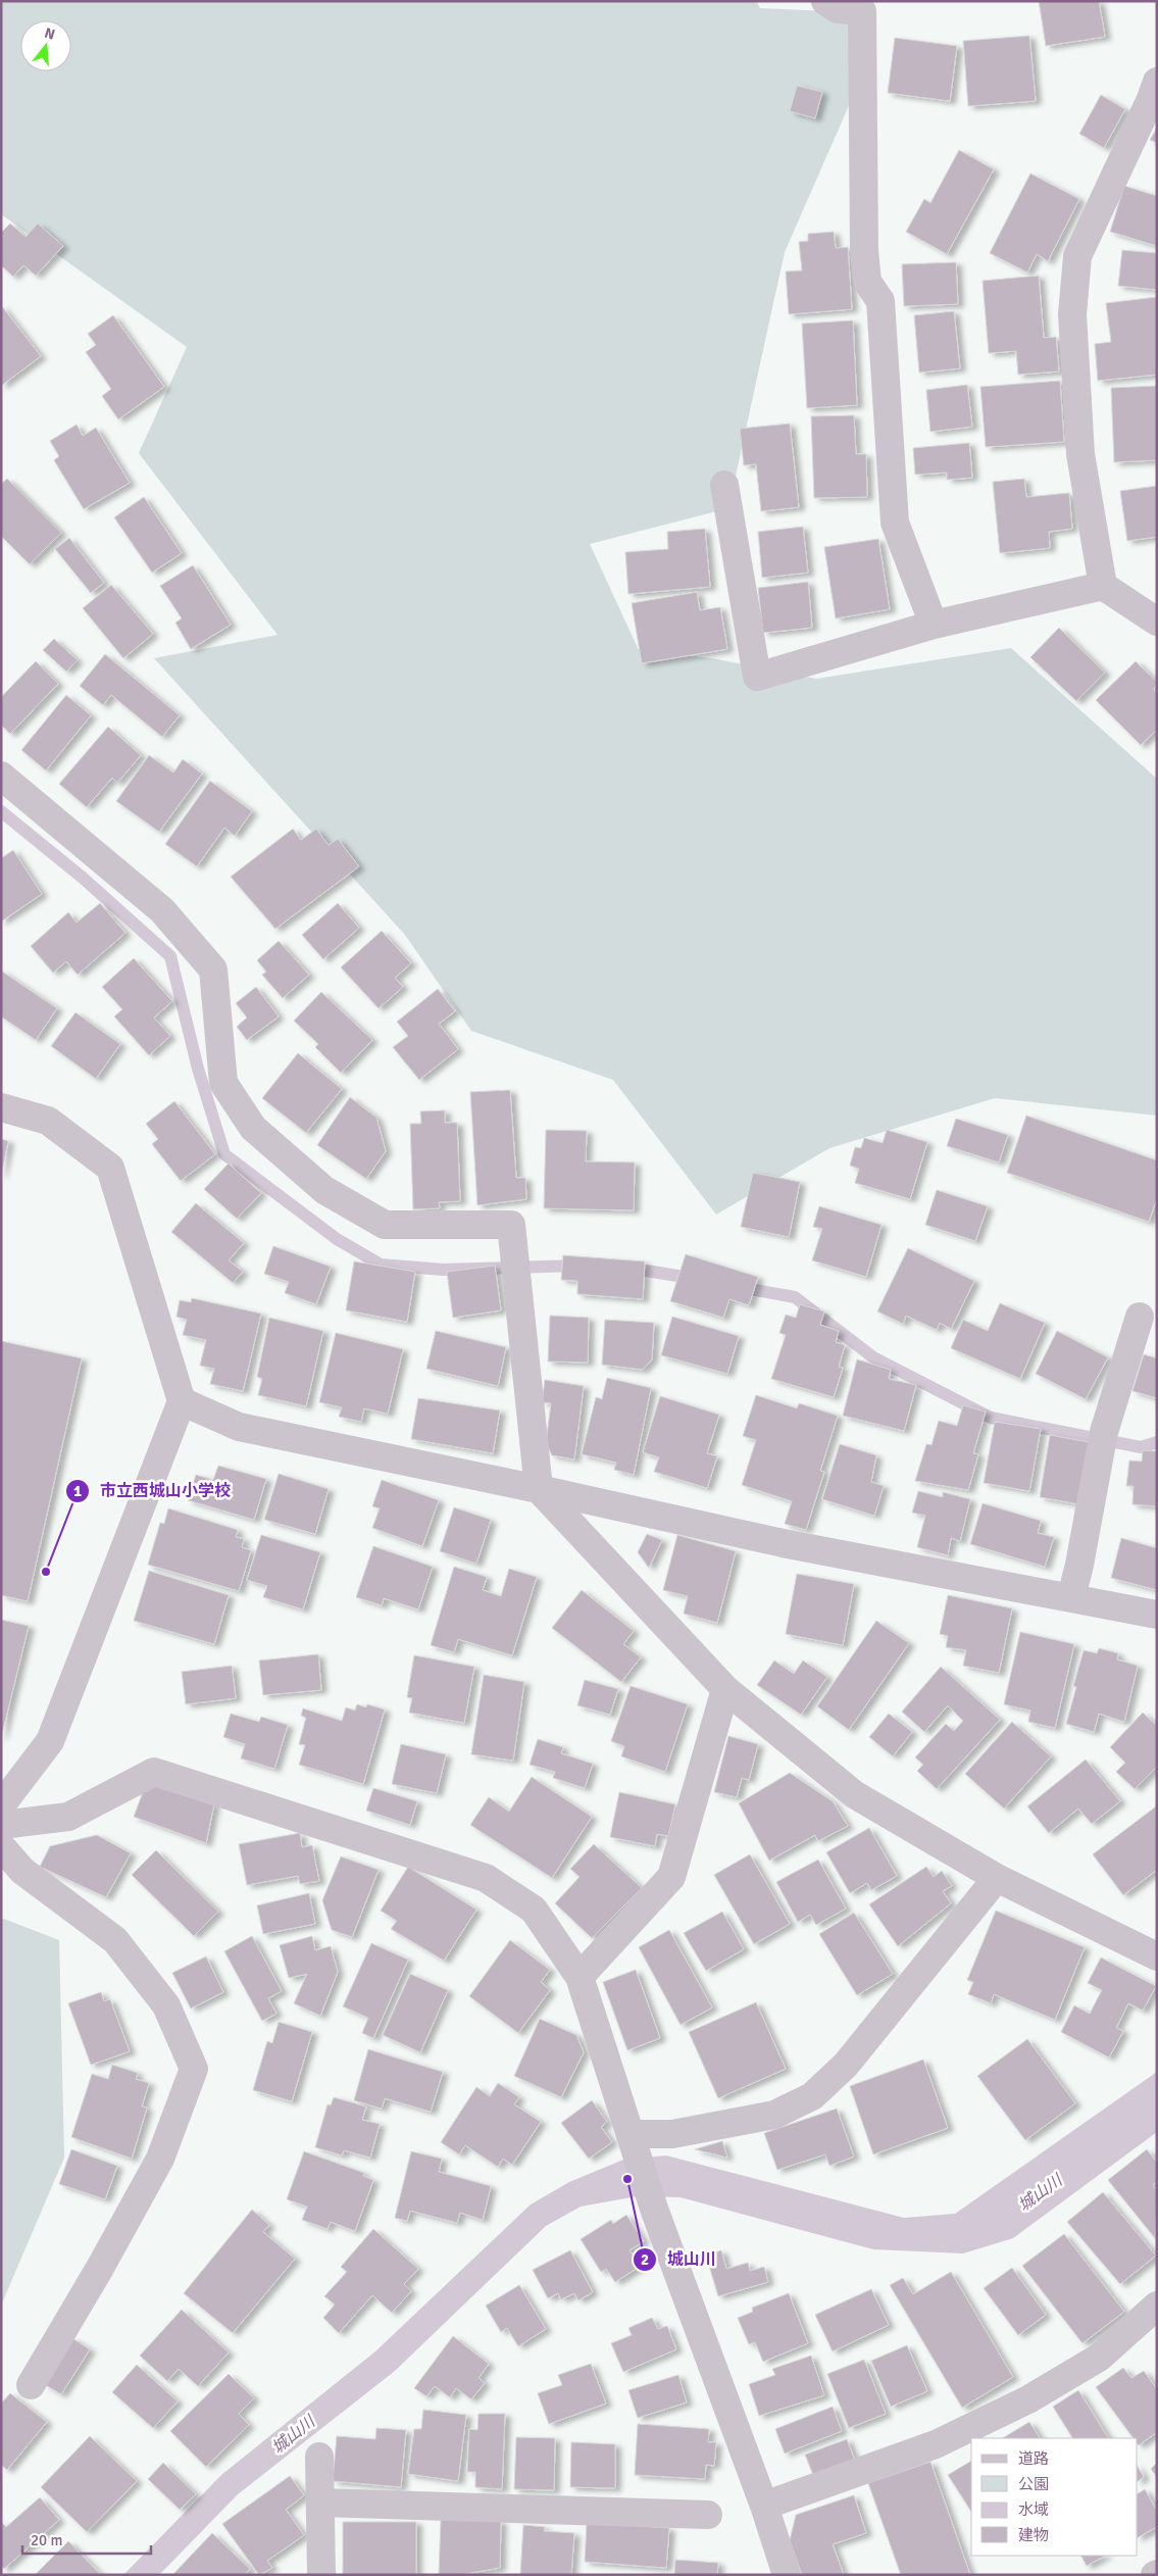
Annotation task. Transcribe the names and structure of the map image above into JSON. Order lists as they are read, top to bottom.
{
  "water": ["城山川"],
  "places": ["市立西城山小学校", "城山川"],
  "legend": [
    "道路",
    "公園",
    "水域",
    "建物"
  ],
  "scale_bar": "20 m",
  "north": "top"
}
